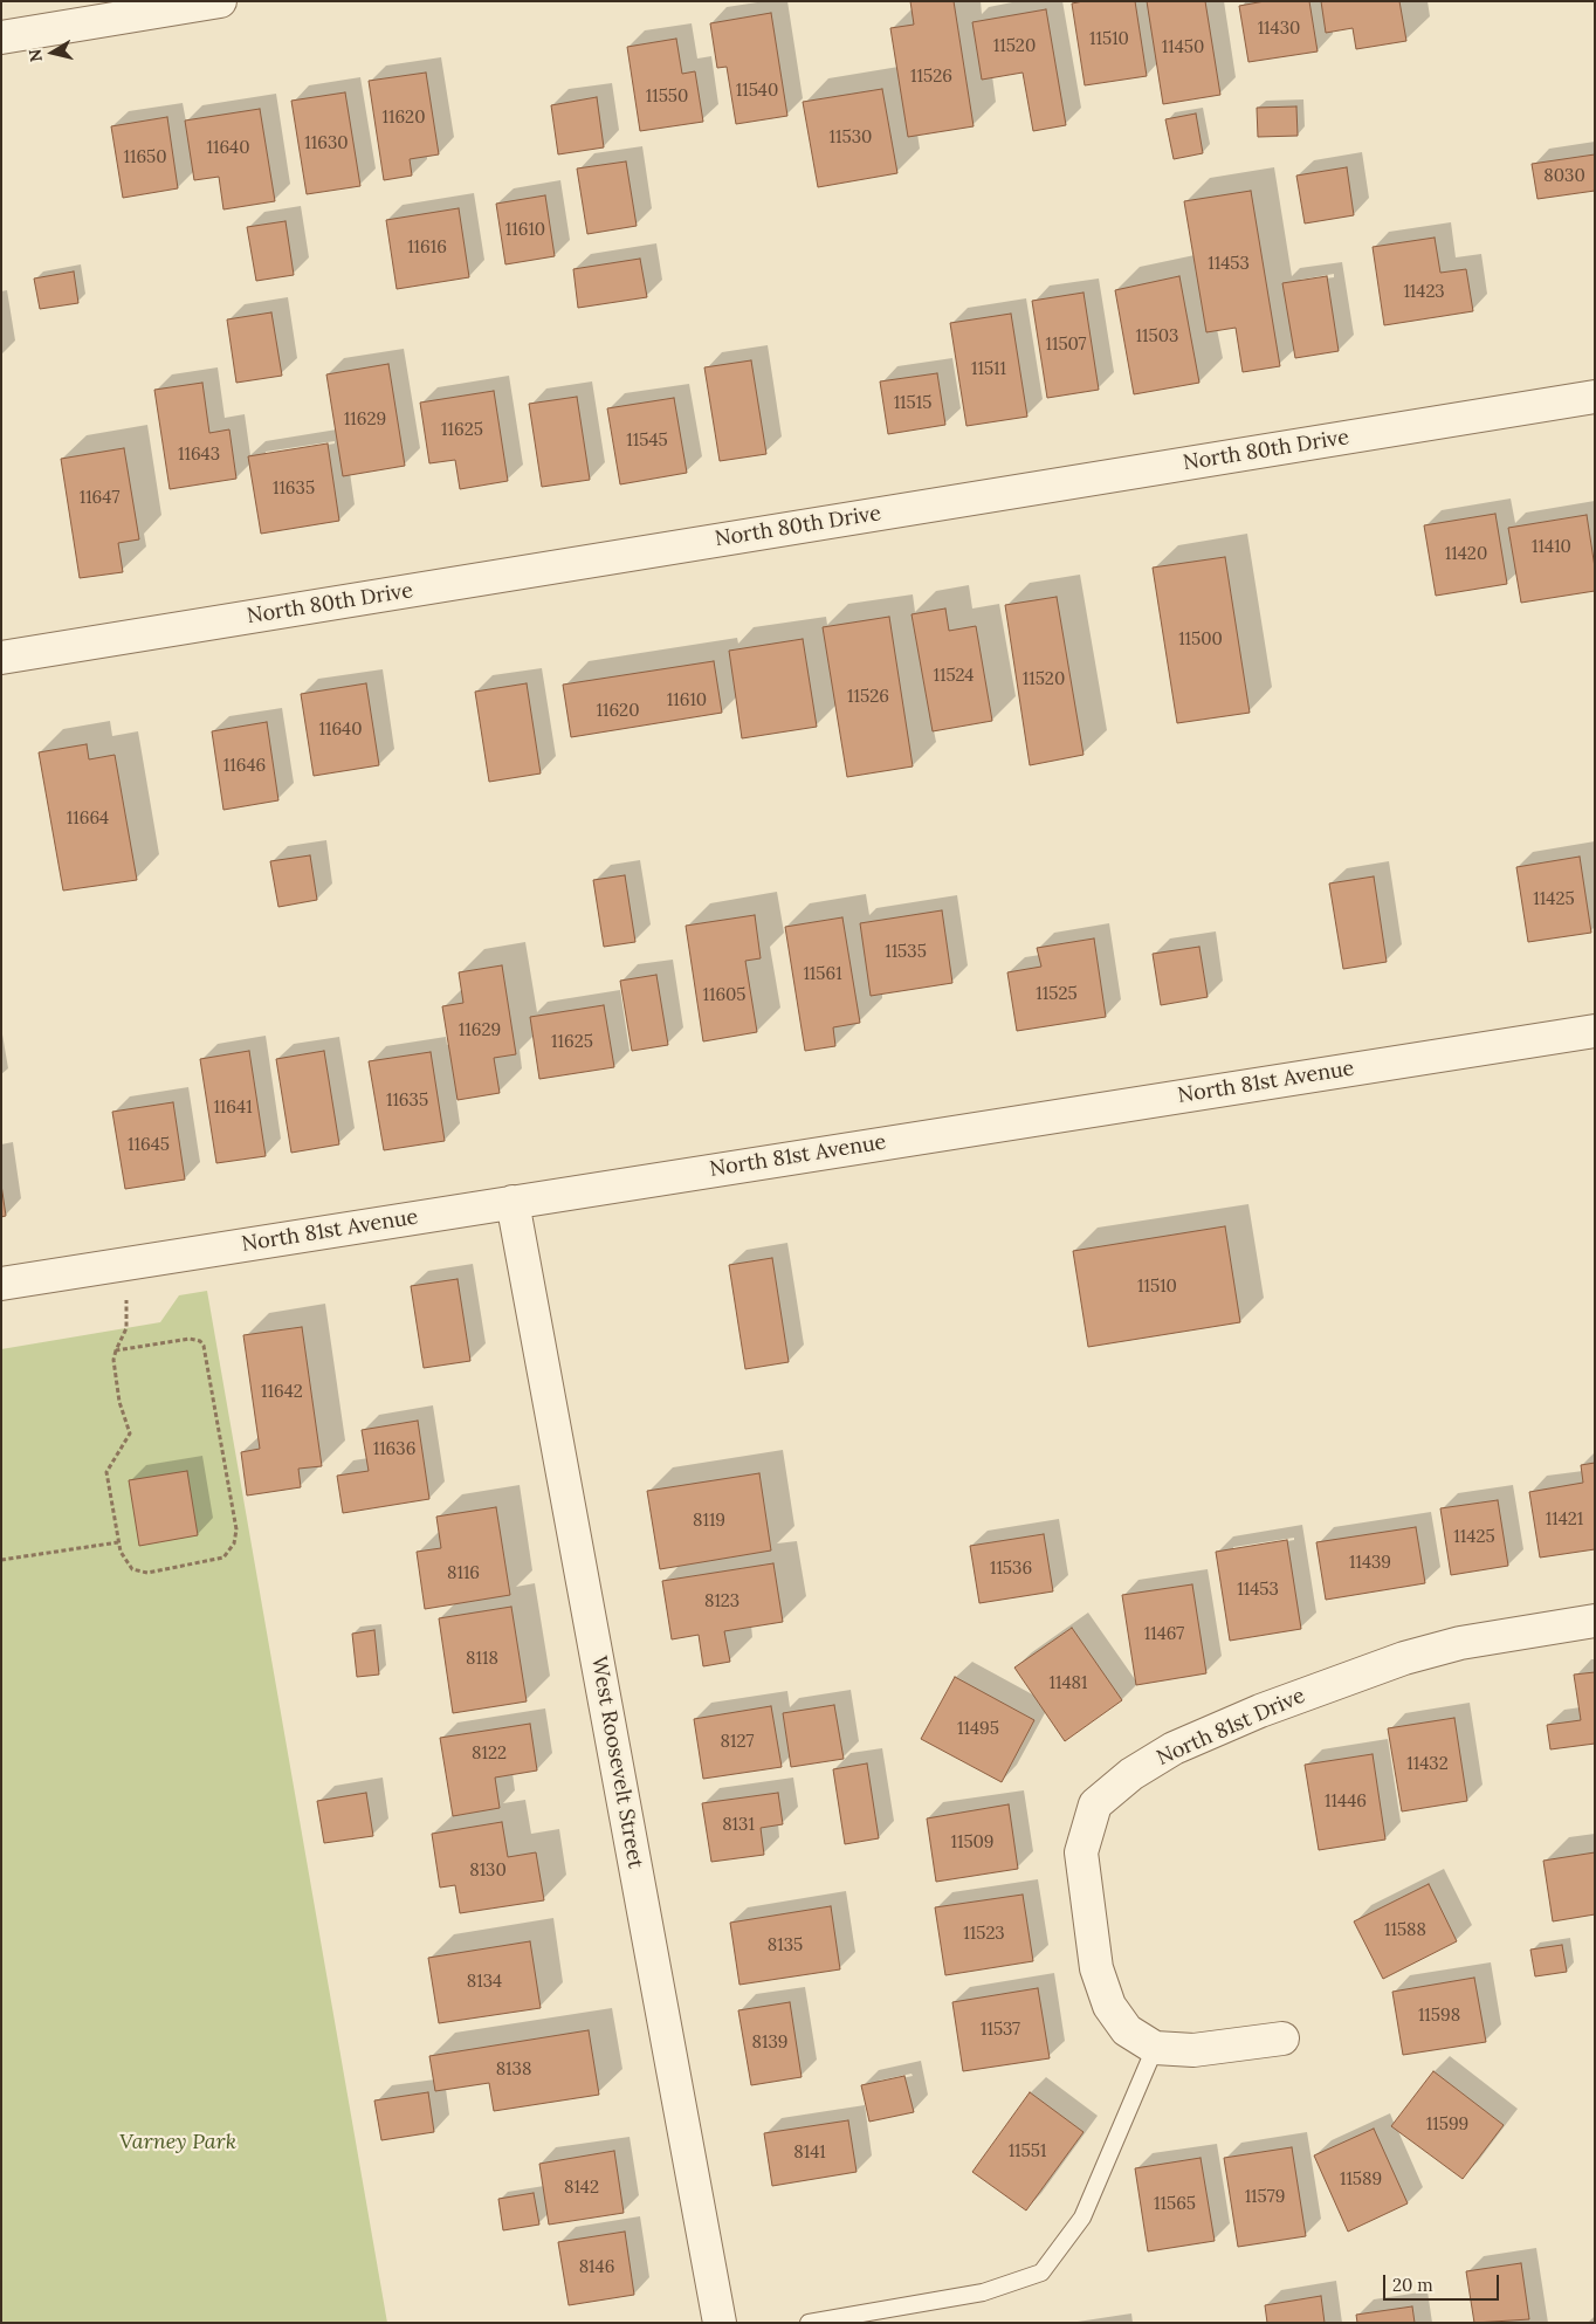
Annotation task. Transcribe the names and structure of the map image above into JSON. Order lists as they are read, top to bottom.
{
  "streets": {
    "street": [
      "North 80th Drive",
      "North 81st Avenue",
      "North 81st Drive",
      "West Roosevelt Street"
    ]
  },
  "crossings": [
    ["North 81st Avenue", "West Roosevelt Street"]
  ],
  "parks": ["Varney Park"],
  "house_numbers": [
    "11430",
    "11510",
    "11520",
    "11450",
    "11526",
    "11540",
    "11550",
    "11620",
    "11530",
    "11630",
    "11640",
    "11650",
    "8030",
    "11610",
    "11616",
    "11453",
    "11423",
    "11503",
    "11507",
    "11511",
    "11515",
    "11629",
    "11625",
    "11545",
    "11643",
    "11635",
    "11647",
    "11410",
    "11420",
    "11500",
    "11524",
    "11520",
    "11526",
    "11610",
    "11620",
    "11640",
    "11646",
    "11664",
    "11425",
    "11535",
    "11561",
    "11525",
    "11605",
    "11629",
    "11625",
    "11635",
    "11641",
    "11645",
    "11510",
    "11642",
    "11636",
    "11421",
    "8119",
    "11425",
    "11439",
    "11536",
    "8116",
    "11453",
    "8123",
    "11467",
    "8118",
    "11481",
    "11495",
    "8127",
    "8122",
    "11432",
    "11446",
    "8131",
    "11509",
    "8130",
    "11588",
    "11523",
    "8135",
    "8134",
    "11598",
    "11537",
    "8139",
    "8138",
    "11599",
    "11551",
    "8141",
    "11589",
    "8142",
    "11579",
    "11565",
    "8146"
  ],
  "scale_bar": "20 m",
  "north": "left"
}
